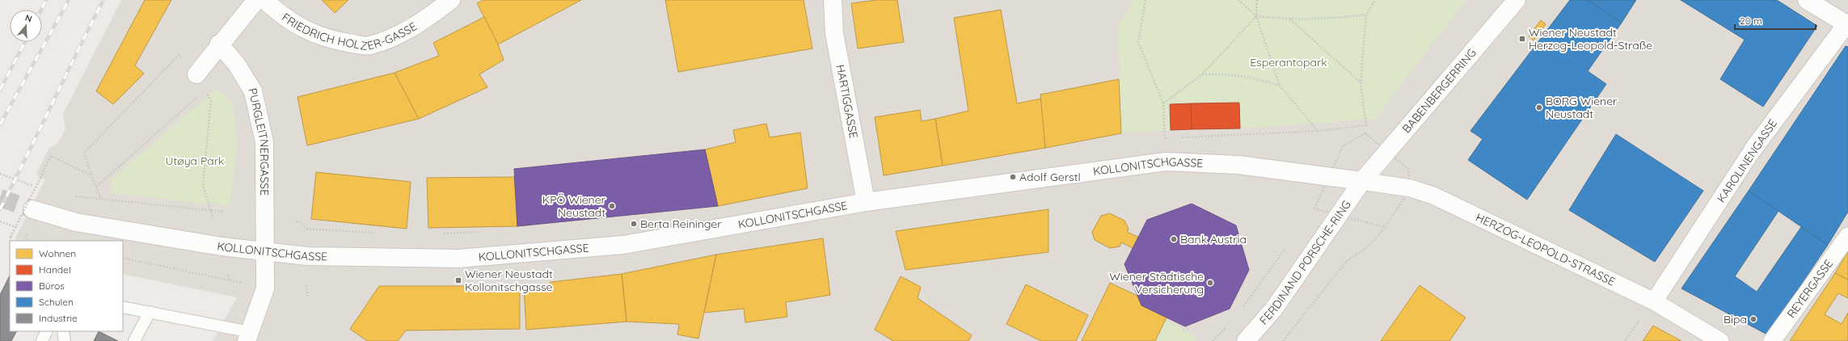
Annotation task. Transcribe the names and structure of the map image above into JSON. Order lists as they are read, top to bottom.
{
  "streets": {
    "street": [
      "FRIEDRICH HOLZER-GASSE",
      "BABENBERGERRING",
      "HARTIGGASSE",
      "PURGLEITNERGASSE",
      "KAROLINENGASSE",
      "KOLLONITSCHGASSE",
      "HERZOG-LEOPOLD-STRASSE",
      "FERDINAND PORSCHE-RING",
      "REYERGASSE"
    ]
  },
  "crossings": [
    ["BABENBERGERRING", "KOLLONITSCHGASSE"],
    ["BABENBERGERRING", "HERZOG-LEOPOLD-STRASSE"],
    ["BABENBERGERRING", "FERDINAND PORSCHE-RING"],
    ["HARTIGGASSE", "KOLLONITSCHGASSE"],
    ["PURGLEITNERGASSE", "KOLLONITSCHGASSE"],
    ["KAROLINENGASSE", "HERZOG-LEOPOLD-STRASSE"],
    ["KOLLONITSCHGASSE", "HERZOG-LEOPOLD-STRASSE"],
    ["KOLLONITSCHGASSE", "FERDINAND PORSCHE-RING"],
    ["HERZOG-LEOPOLD-STRASSE", "FERDINAND PORSCHE-RING"]
  ],
  "parks": ["Esperantopark", "Utøya Park"],
  "places": {
    "transit": ["Wiener Neustadt Herzog-Leopold-Straße", "Wiener Neustadt Kollonitschgasse"],
    "other": [
      "BORG Wiener Neustadt",
      "Adolf Gerstl",
      "KPÖ Wiener Neustadt",
      "Berta Reininger",
      "Bank Austria",
      "Wiener Städtische Versicherung",
      "Bipa"
    ]
  },
  "legend": [
    "Wohnen",
    "Handel",
    "Büros",
    "Schulen",
    "Industrie"
  ],
  "scale_bar": "20 m",
  "north": "top"
}
